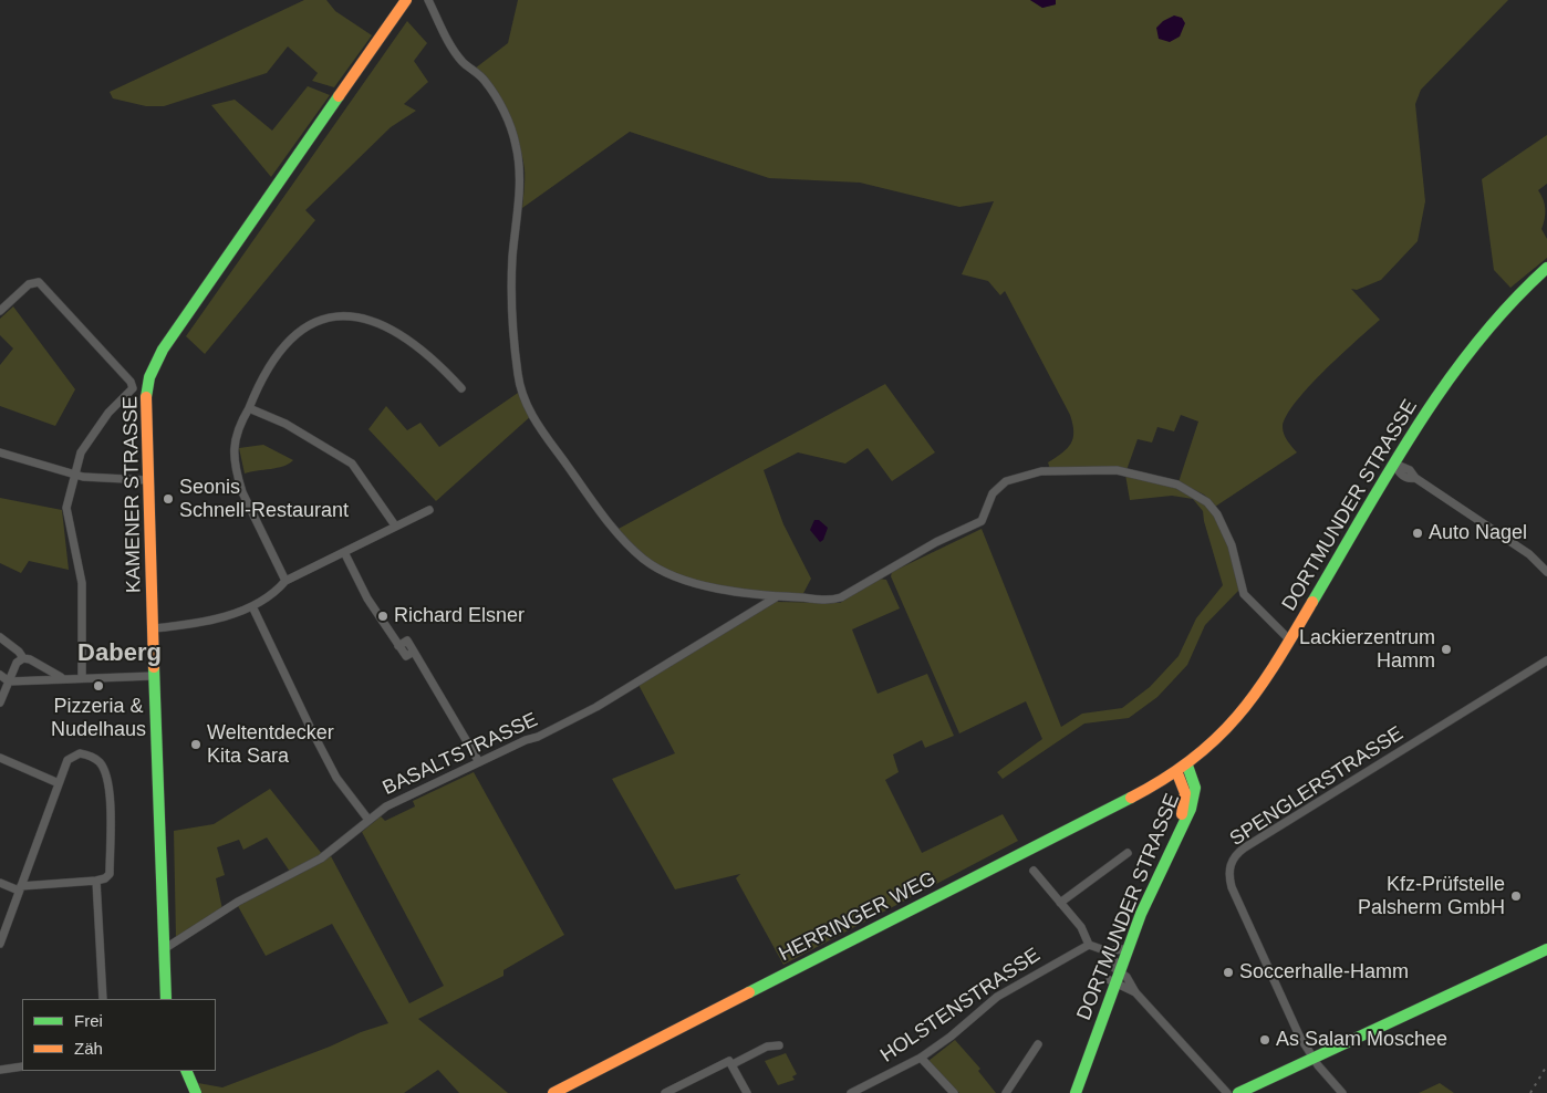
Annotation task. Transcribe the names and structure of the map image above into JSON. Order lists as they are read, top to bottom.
{
  "streets": {
    "main road": ["KAMENER STRASSE", "DORTMUNDER STRASSE", "HERRINGER WEG"],
    "street": ["BASALTSTRASSE", "SPENGLERSTRASSE", "HOLSTENSTRASSE"]
  },
  "crossings": [
    ["KAMENER STRASSE", "BASALTSTRASSE"],
    ["DORTMUNDER STRASSE", "HERRINGER WEG"]
  ],
  "districts": ["Daberg"],
  "places": [
    "Seonis Schnell-Restaurant",
    "Auto Nagel",
    "Richard Elsner",
    "Lackierzentrum Hamm",
    "Pizzeria & Nudelhaus",
    "Weltentdecker Kita Sara",
    "Kfz-Prüfstelle Palsherm GmbH",
    "Soccerhalle-Hamm",
    "As Salam Moschee"
  ],
  "legend": ["Frei", "Zäh"]
}
